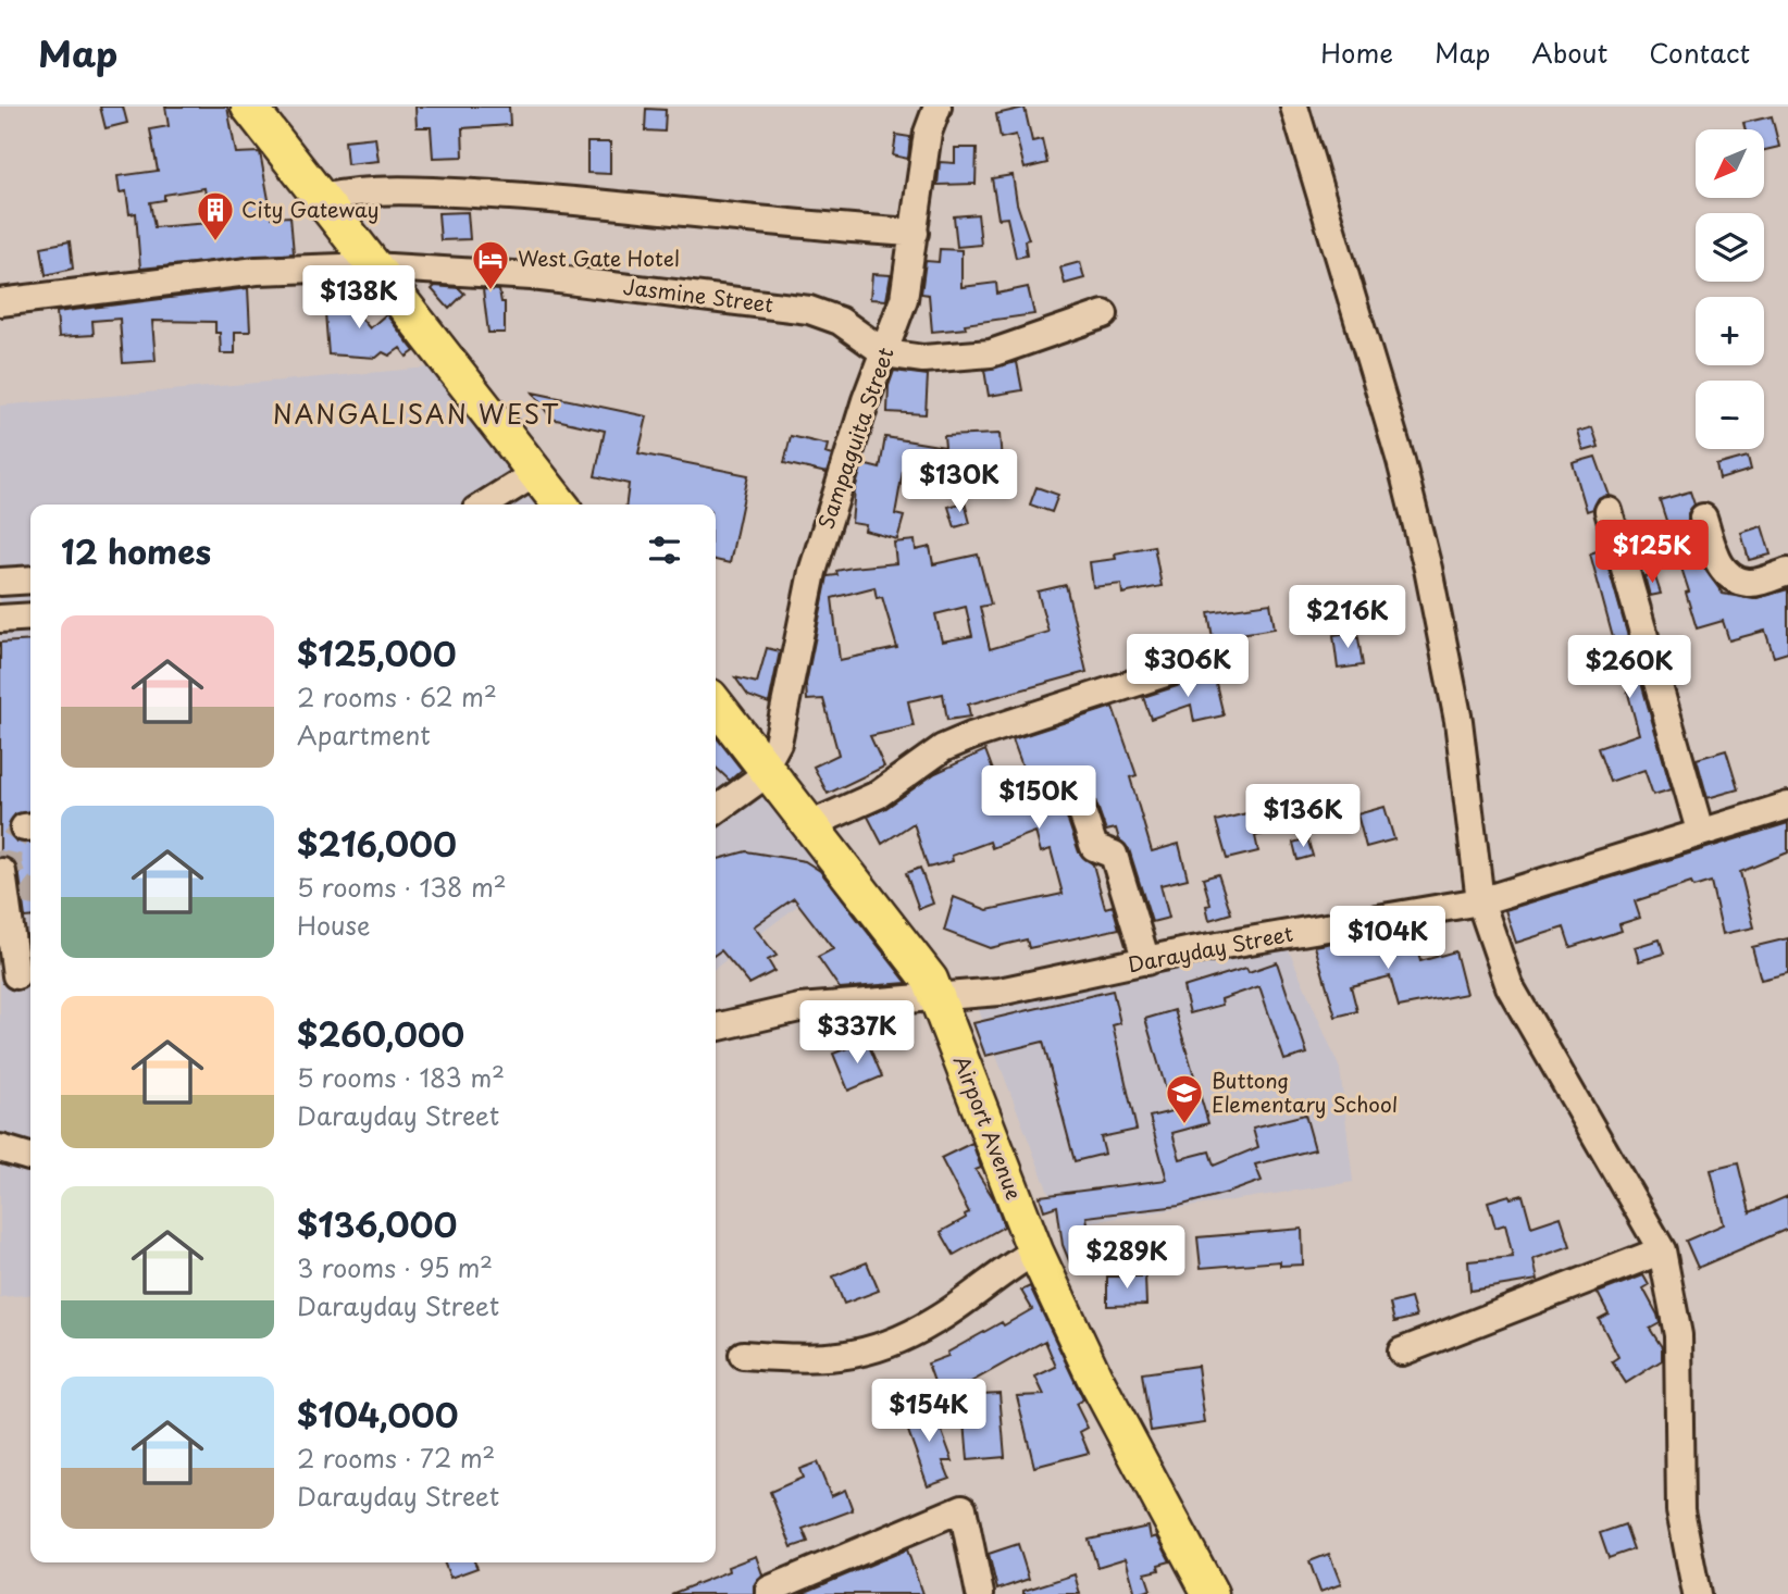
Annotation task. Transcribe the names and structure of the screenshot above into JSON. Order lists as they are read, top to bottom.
{
  "streets": {
    "main road": ["Airport Avenue"],
    "street": ["Jasmine Street", "Sampaguita Street", "Darayday Street"]
  },
  "crossings": [
    ["Jasmine Street", "Sampaguita Street"],
    ["Sampaguita Street", "Airport Avenue"],
    ["Darayday Street", "Airport Avenue"]
  ],
  "districts": ["NANGALISAN WEST"],
  "places": {
    "building": ["City Gateway"],
    "hotel": ["West Gate Hotel"],
    "school or university": ["Buttong Elementary School"]
  },
  "north": "bottom left",
  "page": {
    "header": "Map",
    "nav": [
      "Home",
      "Map",
      "About",
      "Contact"
    ],
    "map_buttons": ["+", "−"],
    "price": [
      "$138K",
      "$130K",
      "$125K",
      "$216K",
      "$306K",
      "$260K",
      "$150K",
      "$136K",
      "$104K",
      "$337K",
      "$289K",
      "$154K"
    ],
    "heading": "12 homes",
    "list": [
      {
        "name": "$125,000",
        "note": "2 rooms · 62 m² · Apartment"
      },
      {
        "name": "$216,000",
        "note": "5 rooms · 138 m² · House"
      },
      {
        "name": "$260,000",
        "note": "5 rooms · 183 m² · Darayday Street"
      },
      {
        "name": "$136,000",
        "note": "3 rooms · 95 m² · Darayday Street"
      },
      {
        "name": "$104,000",
        "note": "2 rooms · 72 m² · Darayday Street"
      }
    ]
  }
}
